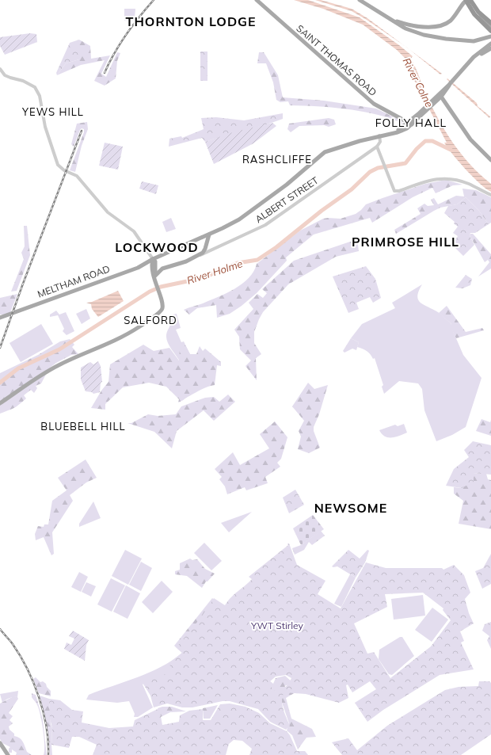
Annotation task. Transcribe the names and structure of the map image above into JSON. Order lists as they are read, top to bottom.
{
  "streets": {
    "main road": ["SAINT THOMAS ROAD", "ALBERT STREET", "MELTHAM ROAD"]
  },
  "districts": [
    "THORNTON LODGE",
    "YEWS HILL",
    "FOLLY HALL",
    "RASHCLIFFE",
    "PRIMROSE HILL",
    "LOCKWOOD",
    "SALFORD",
    "BLUEBELL HILL",
    "NEWSOME"
  ],
  "water": ["River Colne", "River Holme"],
  "parks": ["YWT Stirley"]
}
